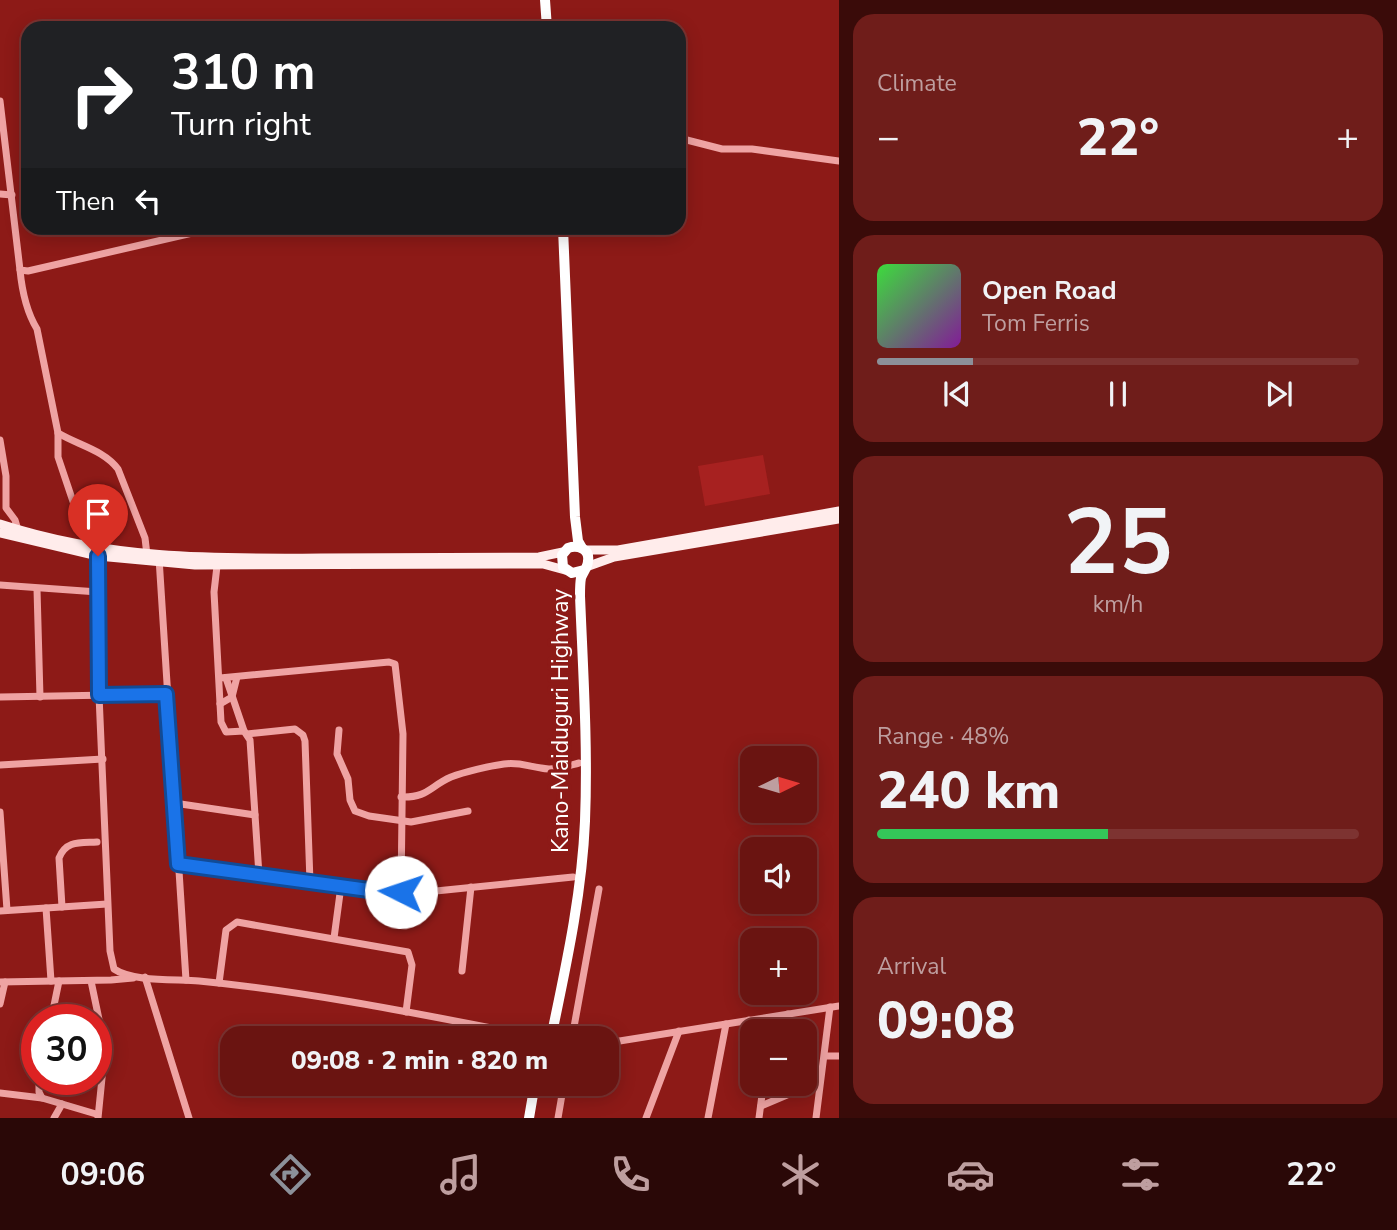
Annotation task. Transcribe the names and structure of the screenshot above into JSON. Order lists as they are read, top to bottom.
{
  "streets": {
    "highway": ["Kano-Maiduguri Highway"]
  },
  "north": "right",
  "page": {
    "tile": [
      "Climate",
      ["25", "km/h"],
      ["Range · 48%", "240 km"],
      ["Arrival", "09:08"]
    ],
    "turn": ["310 m", "Turn right"],
    "heat": ["−", "22°", "+"],
    "then": "Then",
    "song": ["Open Road", "Tom Ferris"],
    "map_buttons": ["+", "−"],
    "limit": "30",
    "trip": "09:08 · 2 min · 820 m",
    "tabs": ["09:06", "22°"]
  }
}
